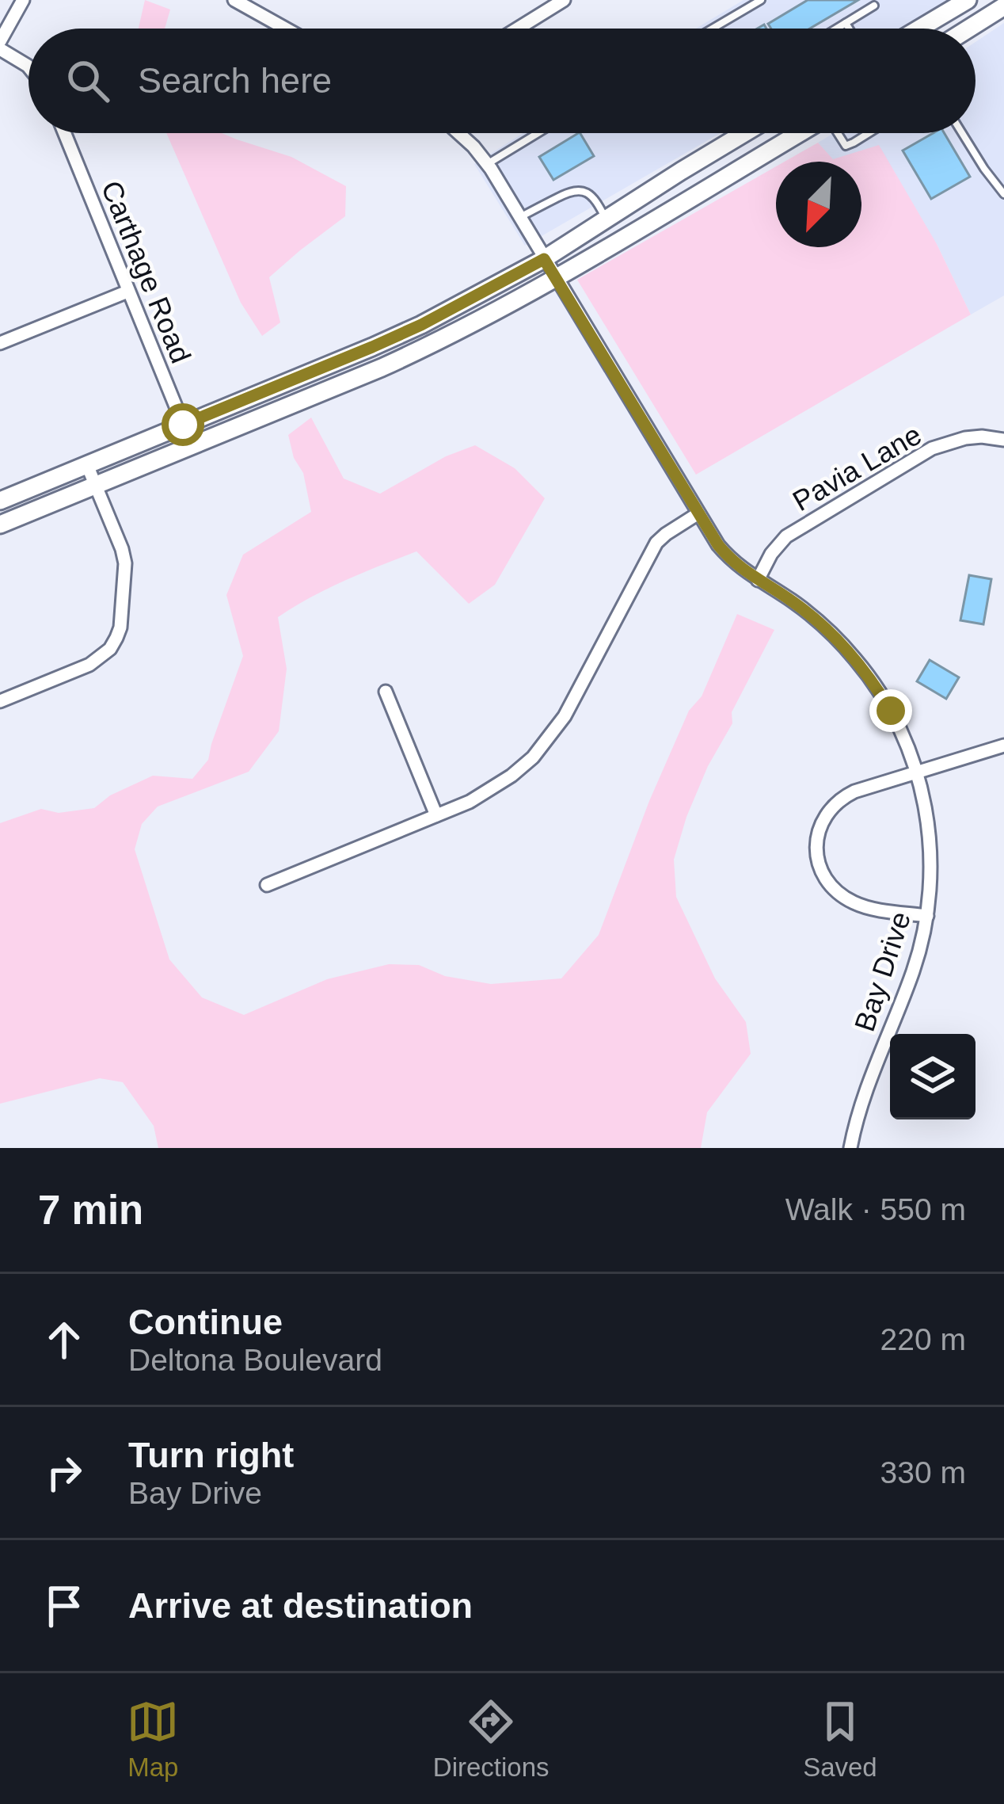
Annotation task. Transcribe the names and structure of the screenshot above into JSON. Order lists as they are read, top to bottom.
{
  "streets": {
    "street": ["Carthage Road", "Pavia Lane", "Bay Drive"]
  },
  "crossings": [
    ["Pavia Lane", "Bay Drive"]
  ],
  "north": "bottom left",
  "page": {
    "search": "Search here",
    "heading": ["7 min", "Walk · 550 m"],
    "list": [
      ["Continue", "Deltona Boulevard", "220 m"],
      ["Turn right", "Bay Drive", "330 m"],
      "Arrive at destination"
    ],
    "nav": ["Map", "Directions", "Saved"]
  }
}
